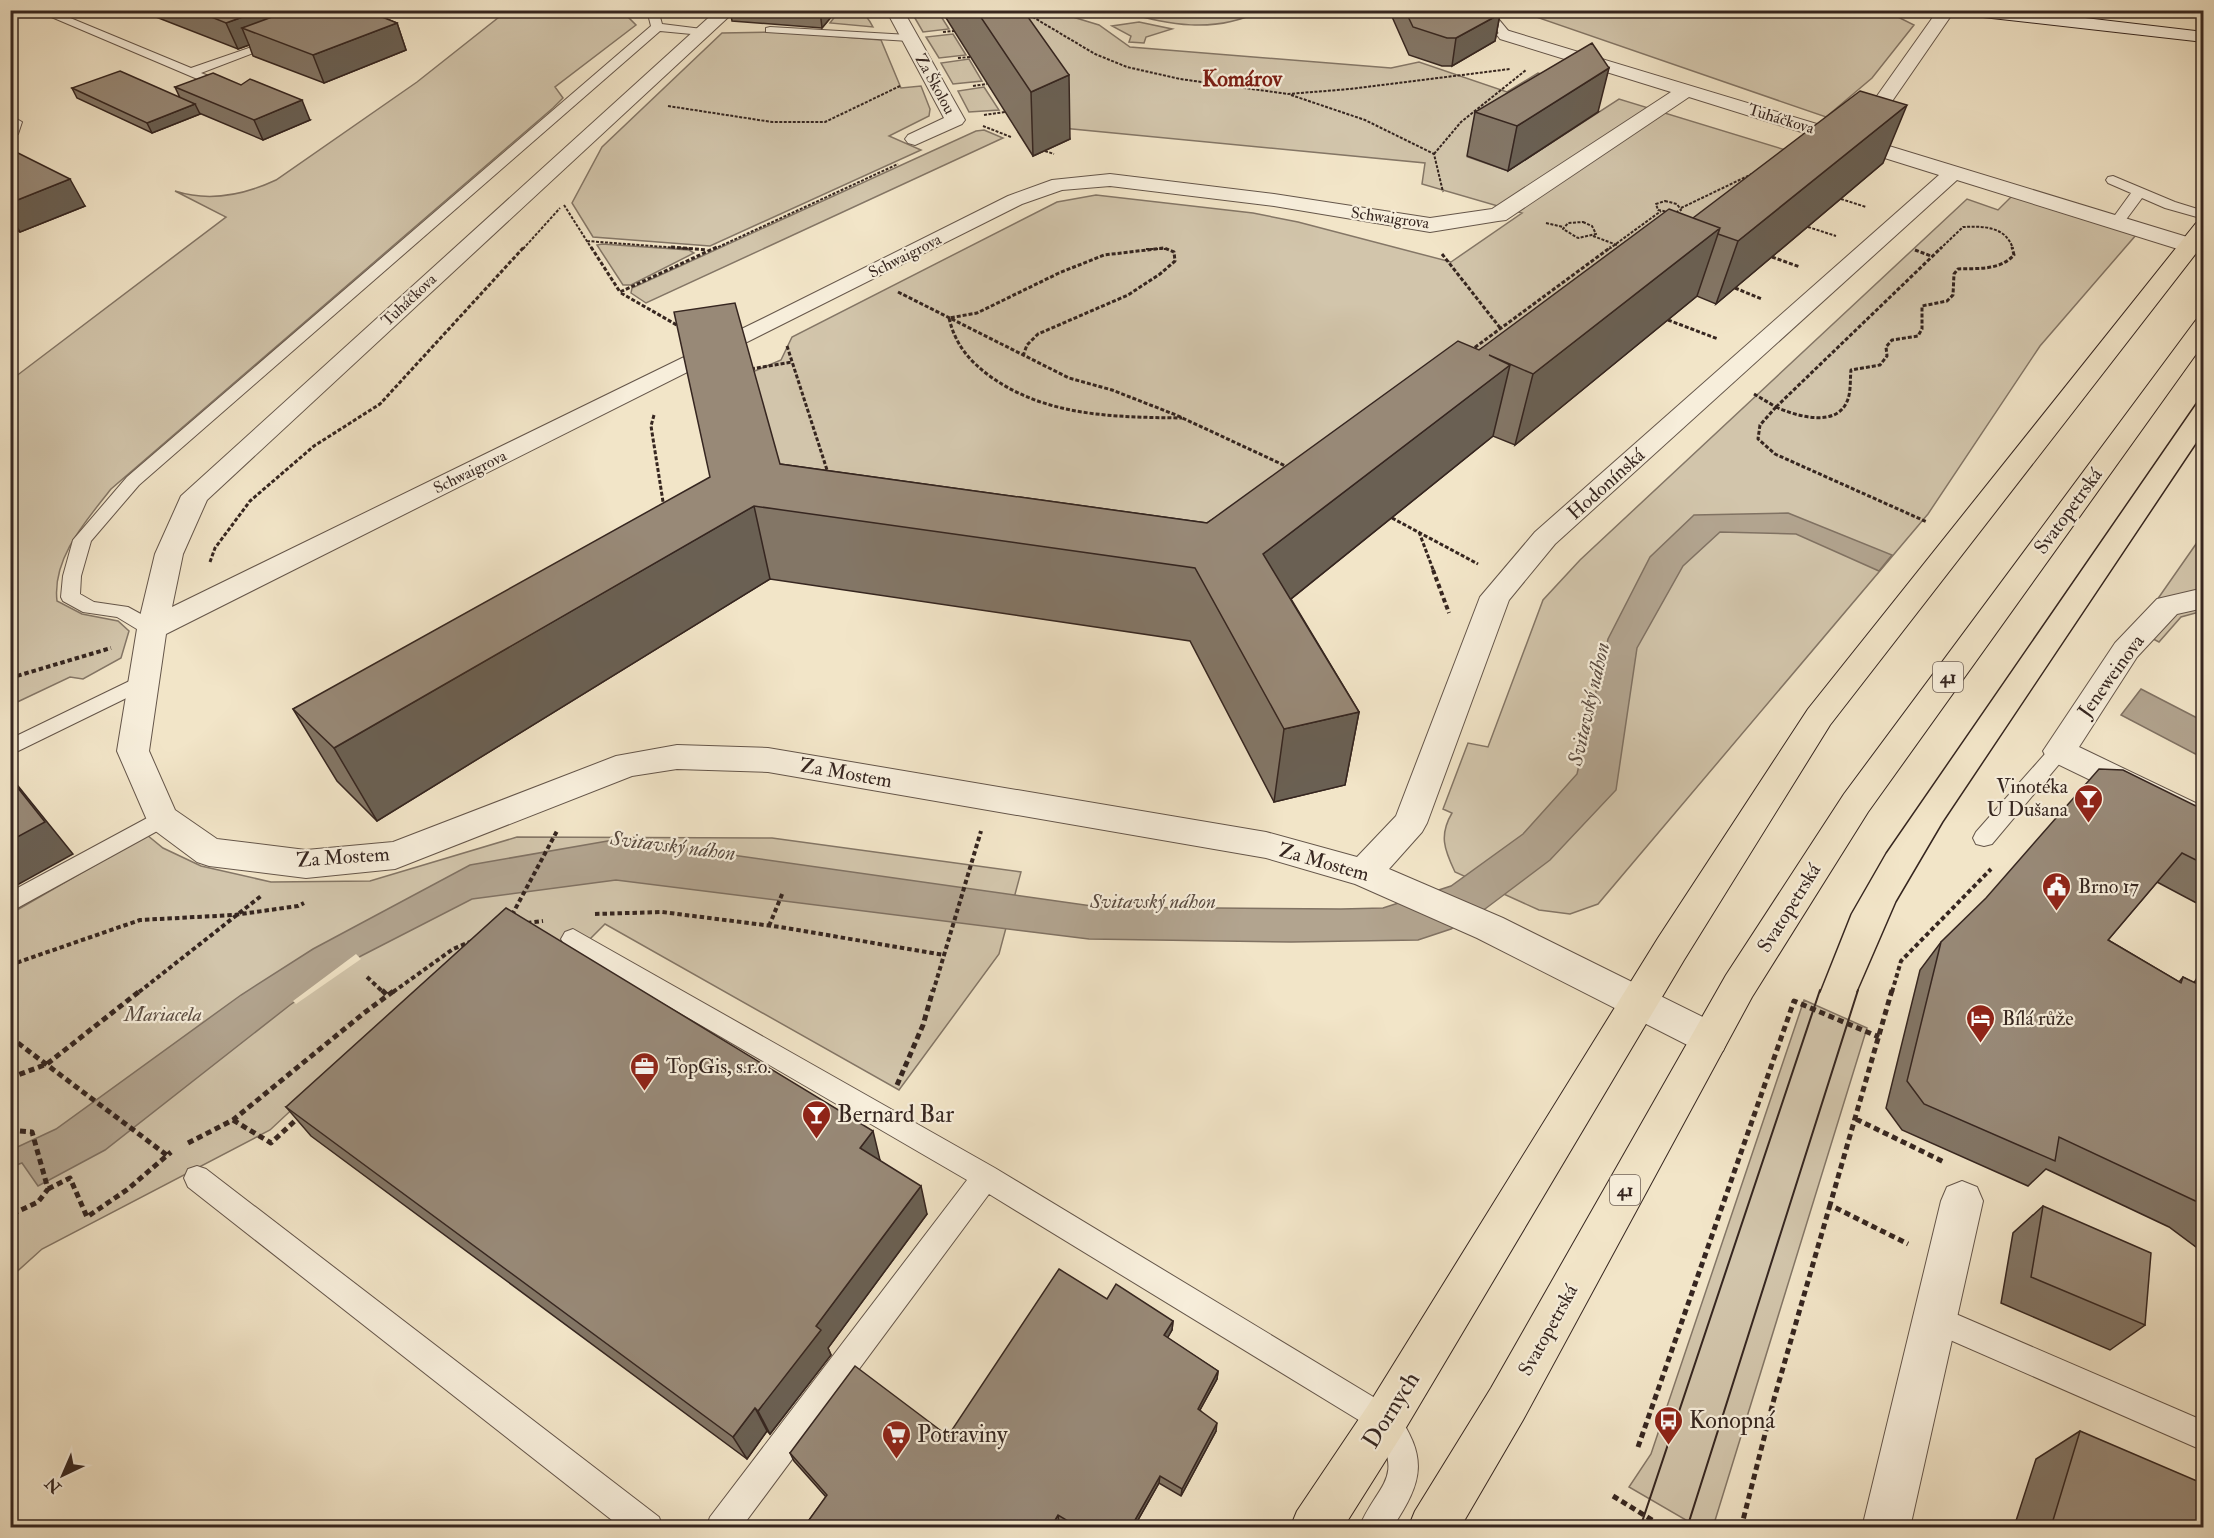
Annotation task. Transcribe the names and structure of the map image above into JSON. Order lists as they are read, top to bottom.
{
  "streets": {
    "main road": ["Svatopetrská", "41", "Dornych"],
    "street": [
      "Za Školou",
      "Tuháčkova",
      "Schwaigrova",
      "Hodonínská",
      "Jeneweinova",
      "Za Mostem"
    ]
  },
  "crossings": [
    ["Tuháčkova", "Schwaigrova"],
    ["Tuháčkova", "Hodonínská"],
    ["Hodonínská", "Za Mostem"],
    ["Svatopetrská", "Za Mostem"],
    ["Za Mostem", "Dornych"]
  ],
  "districts": ["Komárov"],
  "water": ["Svitavský náhon"],
  "parks": ["Mariacela"],
  "places": {
    "bar": ["Vinotéka U Dušana", "Bernard Bar"],
    "public building": ["Brno 17"],
    "hotel": ["Bílá růže"],
    "office": ["TopGis, s.r.o."],
    "bus stop": ["Konopná"],
    "supermarket": ["Potraviny"]
  },
  "north": "bottom left"
}
